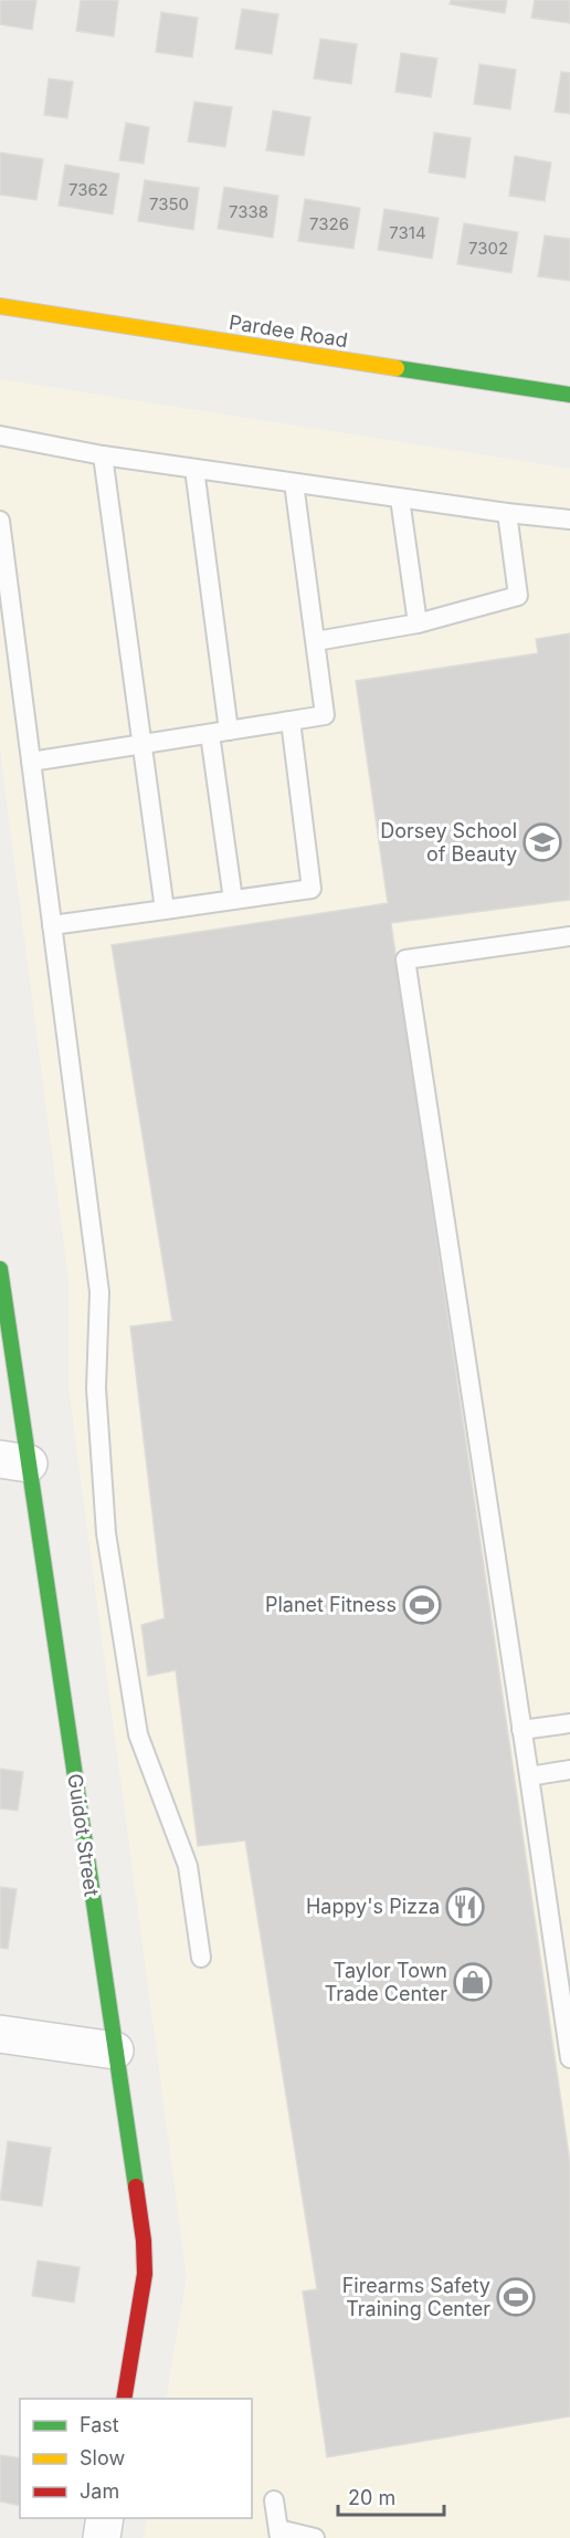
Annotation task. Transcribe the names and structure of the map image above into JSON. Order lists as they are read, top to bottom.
{
  "streets": {
    "street": ["Pardee Road", "Guidot Street"]
  },
  "places": {
    "school or university": ["Dorsey School of Beauty"],
    "sports": ["Planet Fitness", "Firearms Safety Training Center"],
    "restaurant": ["Happy's Pizza"],
    "shop": ["Taylor Town Trade Center"]
  },
  "house_numbers": [
    "7362",
    "7350",
    "7338",
    "7326",
    "7314",
    "7302"
  ],
  "legend": ["Fast", "Slow", "Jam"],
  "scale_bar": "20 m"
}
